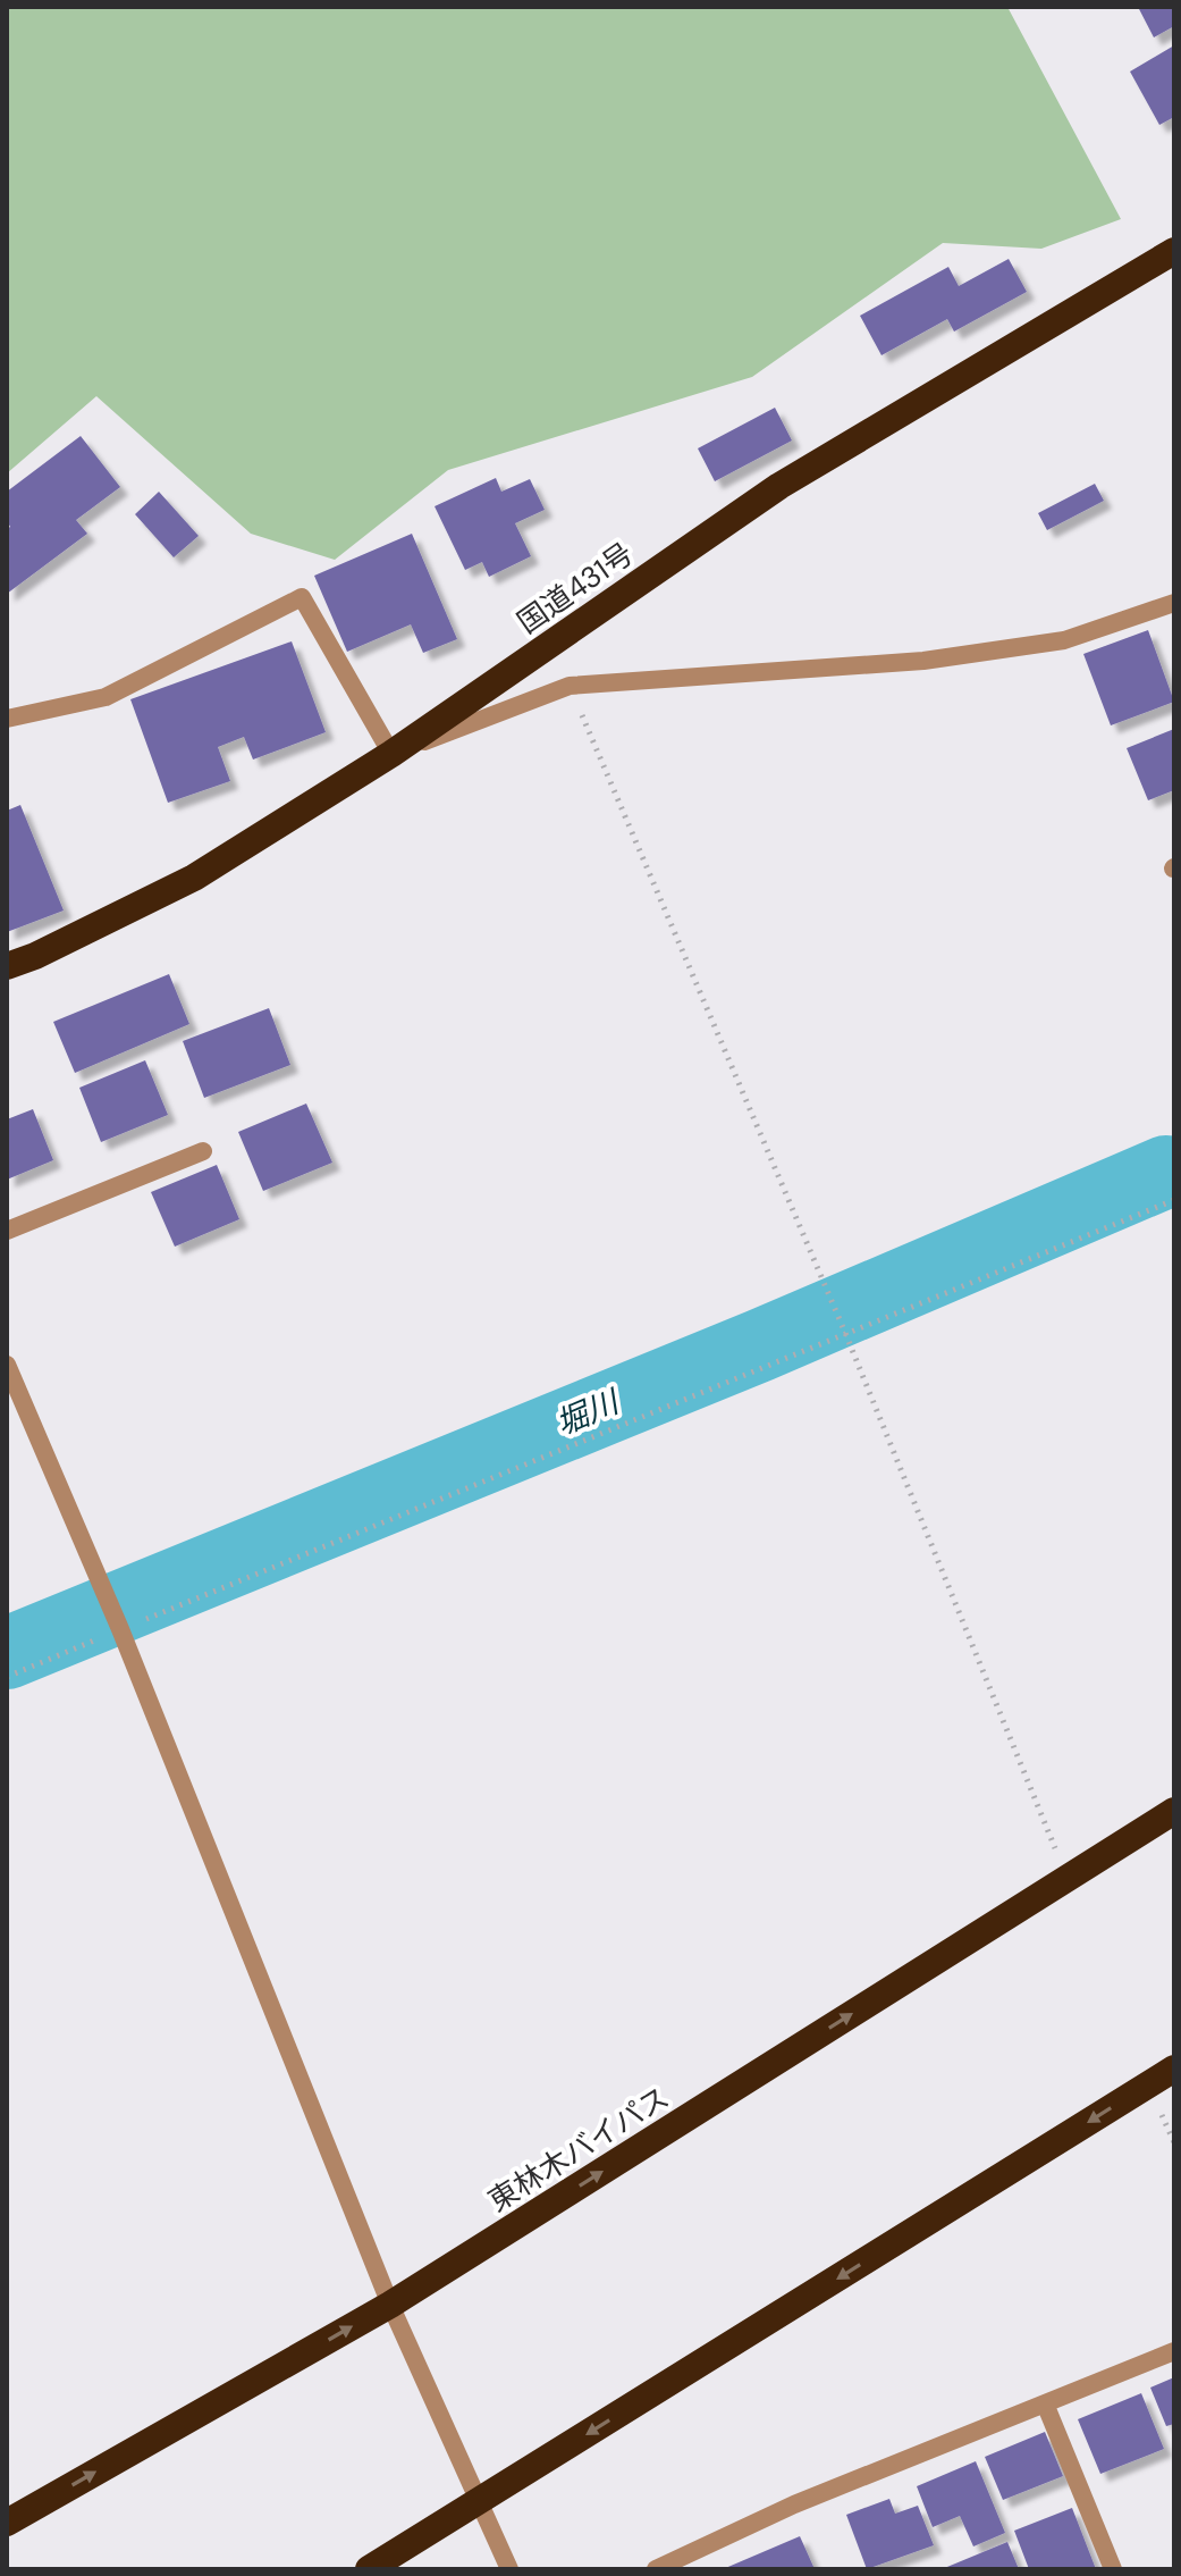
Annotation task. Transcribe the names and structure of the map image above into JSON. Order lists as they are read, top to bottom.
{
  "streets": {
    "highway": ["国道431号", "東林木バイパス"]
  },
  "water": ["堀川"]
}
